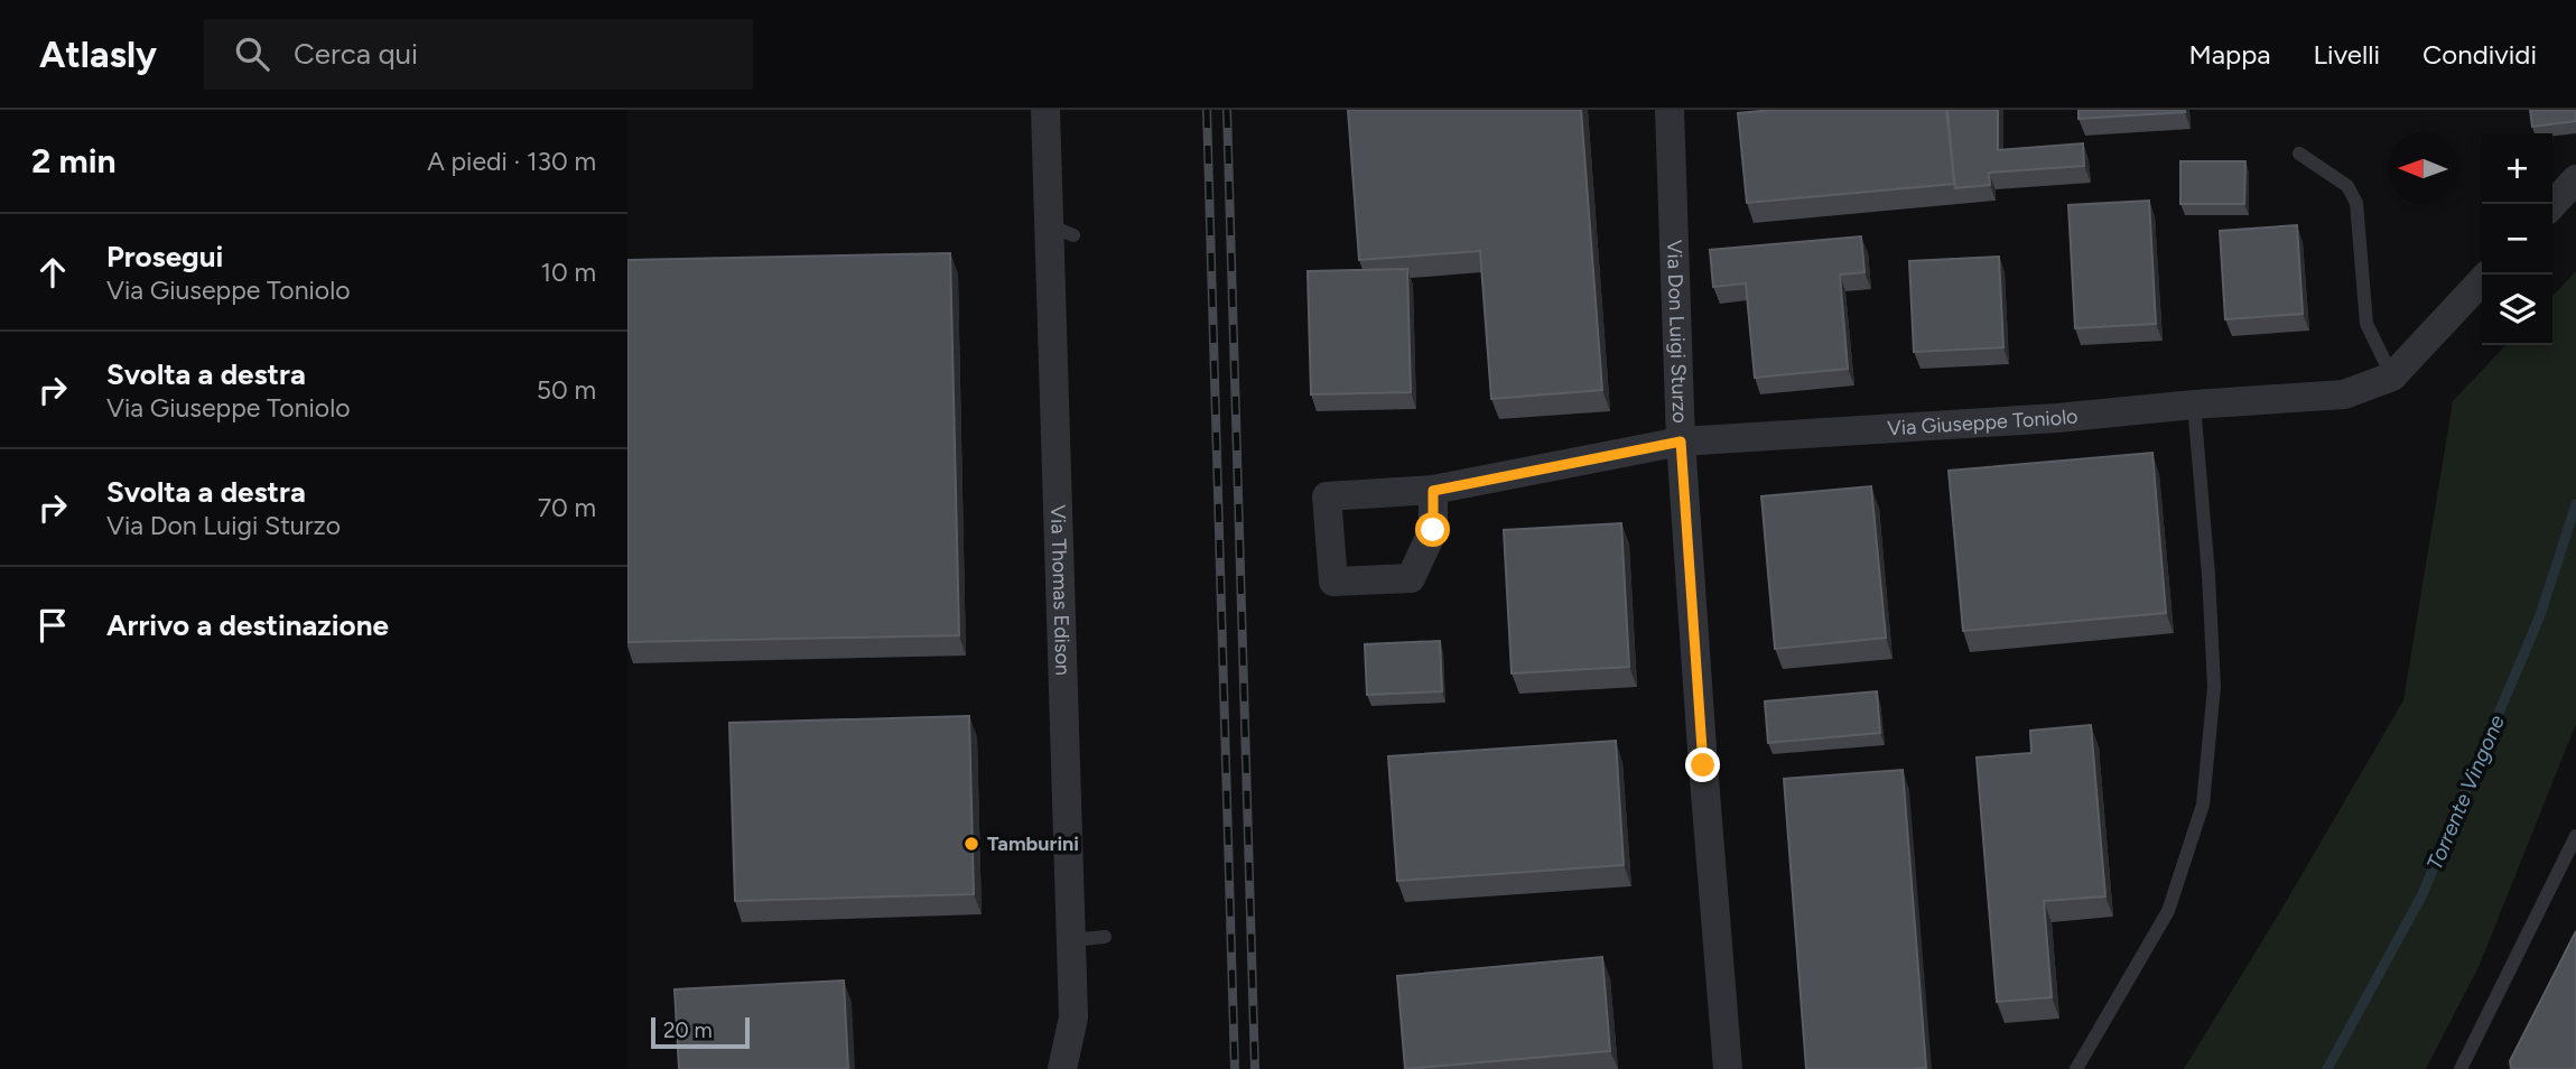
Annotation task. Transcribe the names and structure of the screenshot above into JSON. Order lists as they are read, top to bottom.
{
  "streets": {
    "street": ["Via Don Luigi Sturzo", "Via Giuseppe Toniolo", "Via Thomas Edison"]
  },
  "crossings": [
    ["Via Don Luigi Sturzo", "Via Giuseppe Toniolo"]
  ],
  "water": ["Torrente Vingone"],
  "places": ["Tamburini"],
  "scale_bar": "20 m",
  "north": "left",
  "page": {
    "header": "Atlasly",
    "search": "Cerca qui",
    "nav": ["Mappa", "Livelli", "Condividi"],
    "heading": ["2 min", "A piedi · 130 m"],
    "map_buttons": ["+", "−"],
    "list": [
      ["Prosegui", "Via Giuseppe Toniolo", "10 m"],
      ["Svolta a destra", "Via Giuseppe Toniolo", "50 m"],
      ["Svolta a destra", "Via Don Luigi Sturzo", "70 m"],
      "Arrivo a destinazione"
    ],
    "scale": "20 m"
  }
}
